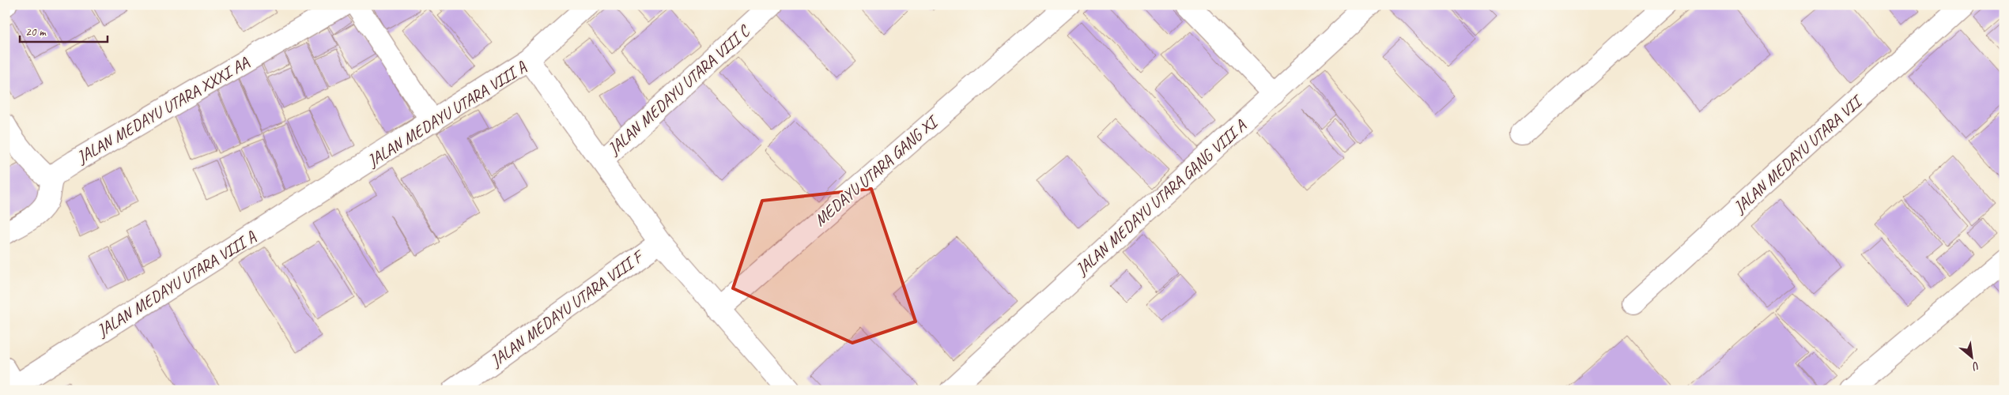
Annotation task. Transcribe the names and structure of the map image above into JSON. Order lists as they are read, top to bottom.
{
  "streets": {
    "street": [
      "JALAN MEDAYU UTARA VIII C",
      "JALAN MEDAYU UTARA XXXI AA",
      "JALAN MEDAYU UTARA VIII A",
      "JALAN MEDAYU UTARA VII",
      "MEDAYU UTARA GANG XI",
      "JALAN MEDAYU UTARA GANG VIII A",
      "JALAN MEDAYU UTARA VIII F"
    ]
  },
  "crossings": [
    ["JALAN MEDAYU UTARA VIII C", "JALAN MEDAYU UTARA VIII A"],
    ["JALAN MEDAYU UTARA VIII A", "MEDAYU UTARA GANG XI"],
    ["JALAN MEDAYU UTARA VIII A", "JALAN MEDAYU UTARA VIII F"]
  ],
  "scale_bar": "20 m",
  "north": "bottom right"
}
